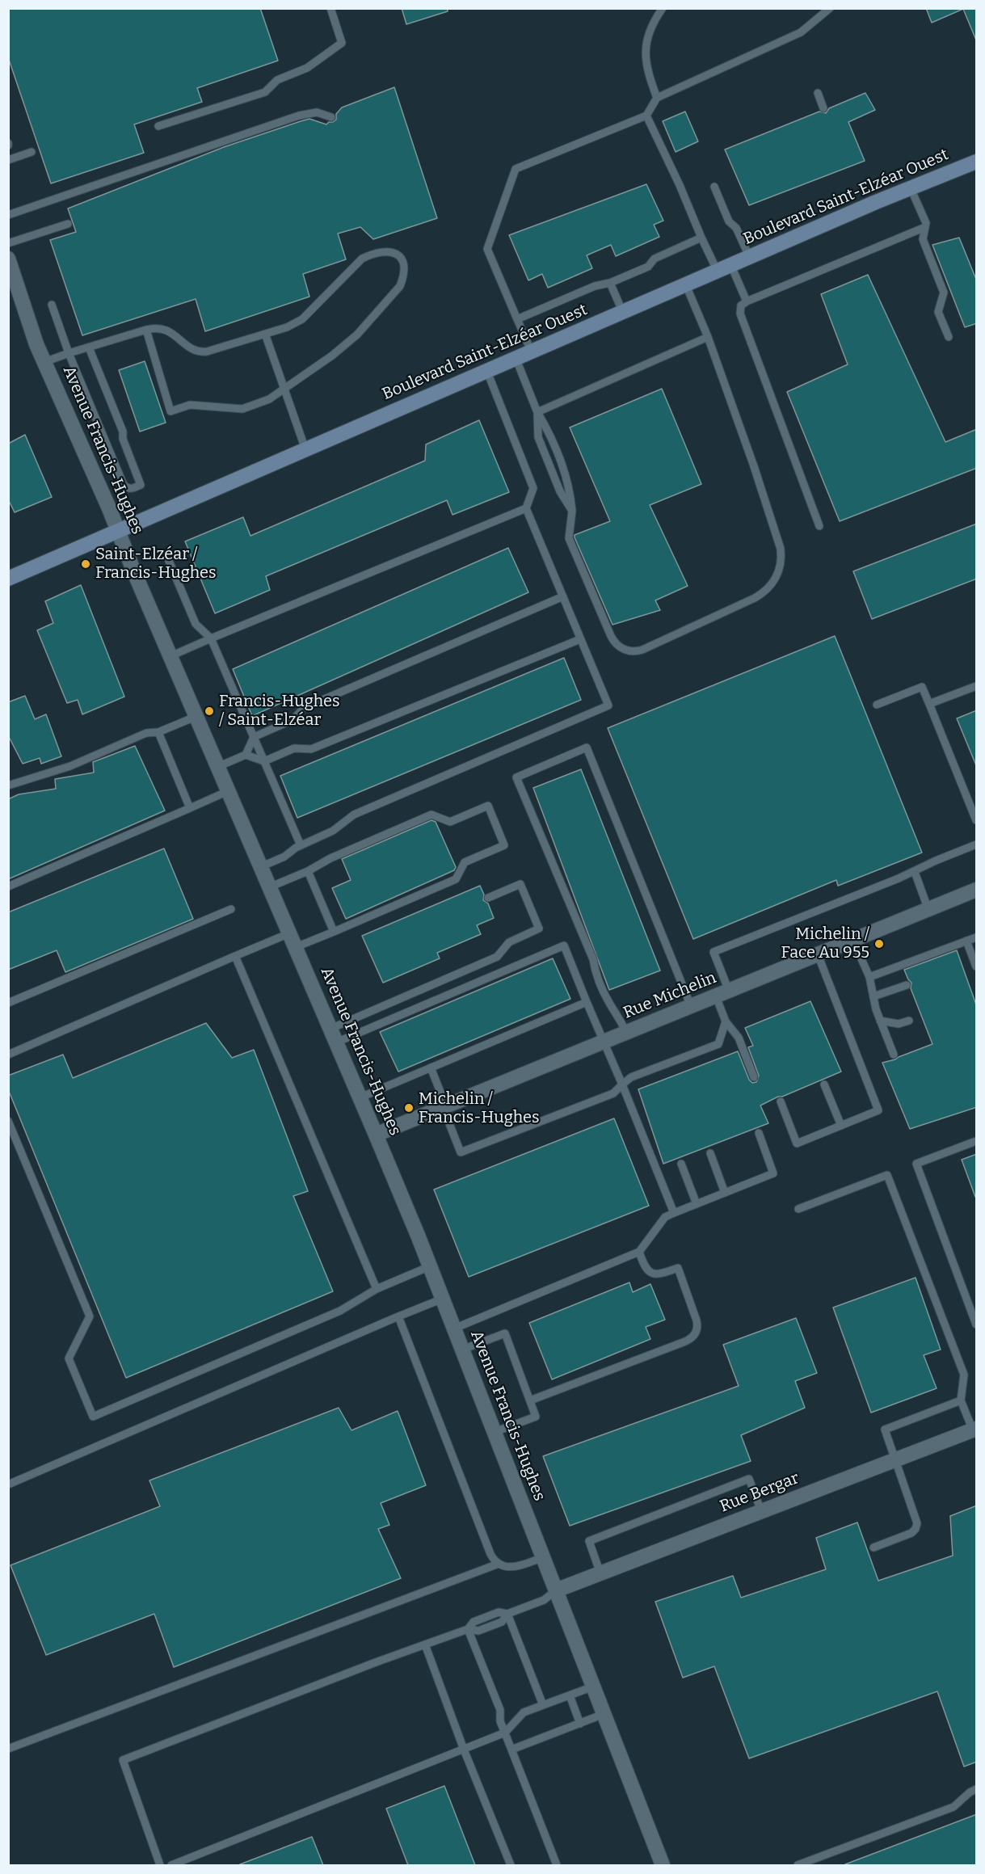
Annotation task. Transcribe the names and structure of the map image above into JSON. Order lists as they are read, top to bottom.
{
  "streets": {
    "street": [
      "Boulevard Saint-Elzéar Ouest",
      "Avenue Francis-Hughes",
      "Rue Michelin",
      "Rue Bergar"
    ]
  },
  "crossings": [
    ["Boulevard Saint-Elzéar Ouest", "Avenue Francis-Hughes"],
    ["Avenue Francis-Hughes", "Rue Michelin"],
    ["Avenue Francis-Hughes", "Rue Bergar"]
  ],
  "places": [
    "Saint-Elzéar / Francis-Hughes",
    "Francis-Hughes / Saint-Elzéar",
    "Michelin / Face Au 955",
    "Michelin / Francis-Hughes"
  ]
}
